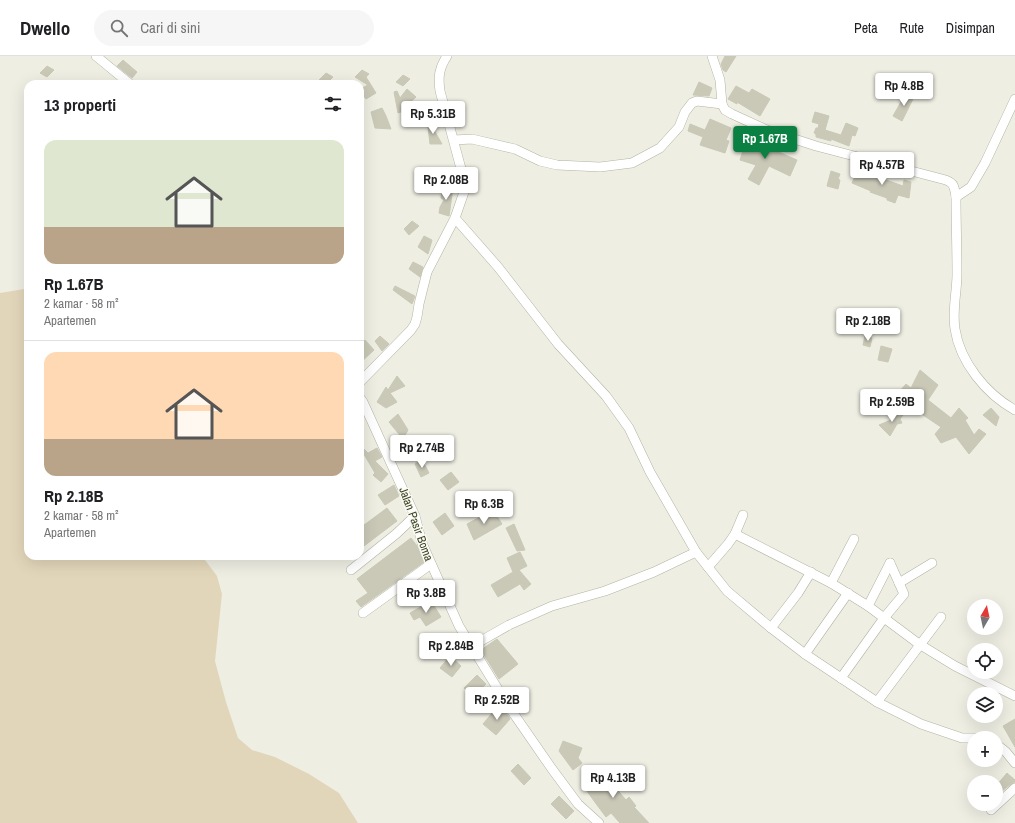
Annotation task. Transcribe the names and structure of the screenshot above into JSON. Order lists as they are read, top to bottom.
{
  "streets": {
    "street": ["Jalan Pasir Boma"]
  },
  "north": "top",
  "page": {
    "header": "Dwello",
    "search": "Cari di sini",
    "nav": ["Peta", "Rute", "Disimpan"],
    "price": [
      "Rp 4.8B",
      "Rp 5.31B",
      "Rp 1.67B",
      "Rp 4.57B",
      "Rp 2.08B",
      "Rp 2.18B",
      "Rp 2.59B",
      "Rp 2.74B",
      "Rp 6.3B",
      "Rp 3.8B",
      "Rp 2.84B",
      "Rp 2.52B",
      "Rp 4.13B"
    ],
    "heading": "13 properti",
    "list": [
      {
        "name": "Rp 1.67B",
        "note": "2 kamar · 58 m² · Apartemen"
      },
      {
        "name": "Rp 2.18B",
        "note": "2 kamar · 58 m² · Apartemen"
      }
    ],
    "map_buttons": ["+", "−"]
  }
}
